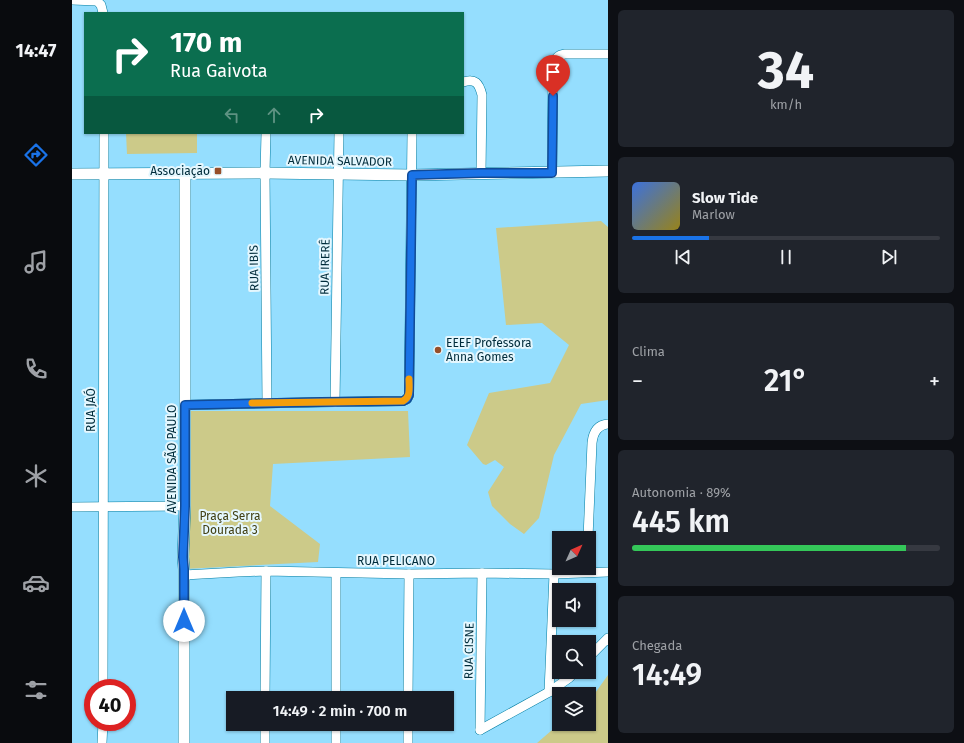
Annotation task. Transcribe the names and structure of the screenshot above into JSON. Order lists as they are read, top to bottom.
{
  "streets": {
    "street": [
      "AVENIDA SALVADOR",
      "RUA IRERÊ",
      "RUA IBIS",
      "RUA JAÓ",
      "AVENIDA SÃO PAULO",
      "RUA PELICANO",
      "RUA CISNE"
    ]
  },
  "crossings": [
    ["AVENIDA SALVADOR", "RUA IRERÊ"],
    ["AVENIDA SALVADOR", "RUA IBIS"],
    ["AVENIDA SALVADOR", "RUA JAÓ"],
    ["AVENIDA SALVADOR", "AVENIDA SÃO PAULO"],
    ["AVENIDA SÃO PAULO", "RUA PELICANO"],
    ["RUA PELICANO", "RUA CISNE"]
  ],
  "parks": ["Praça Serra Dourada 3"],
  "places": {
    "transit": ["Associação"],
    "other": ["EEEF Professora Anna Gomes"]
  },
  "north": "top right",
  "page": {
    "tabs": "14:47",
    "tile": [
      ["34", "km/h"],
      "Clima",
      ["Autonomia · 89%", "445 km"],
      ["Chegada", "14:49"]
    ],
    "turn": ["170 m", "Rua Gaivota"],
    "song": ["Slow Tide", "Marlow"],
    "heat": ["−", "21°", "+"],
    "limit": "40",
    "trip": "14:49 · 2 min · 700 m"
  }
}
